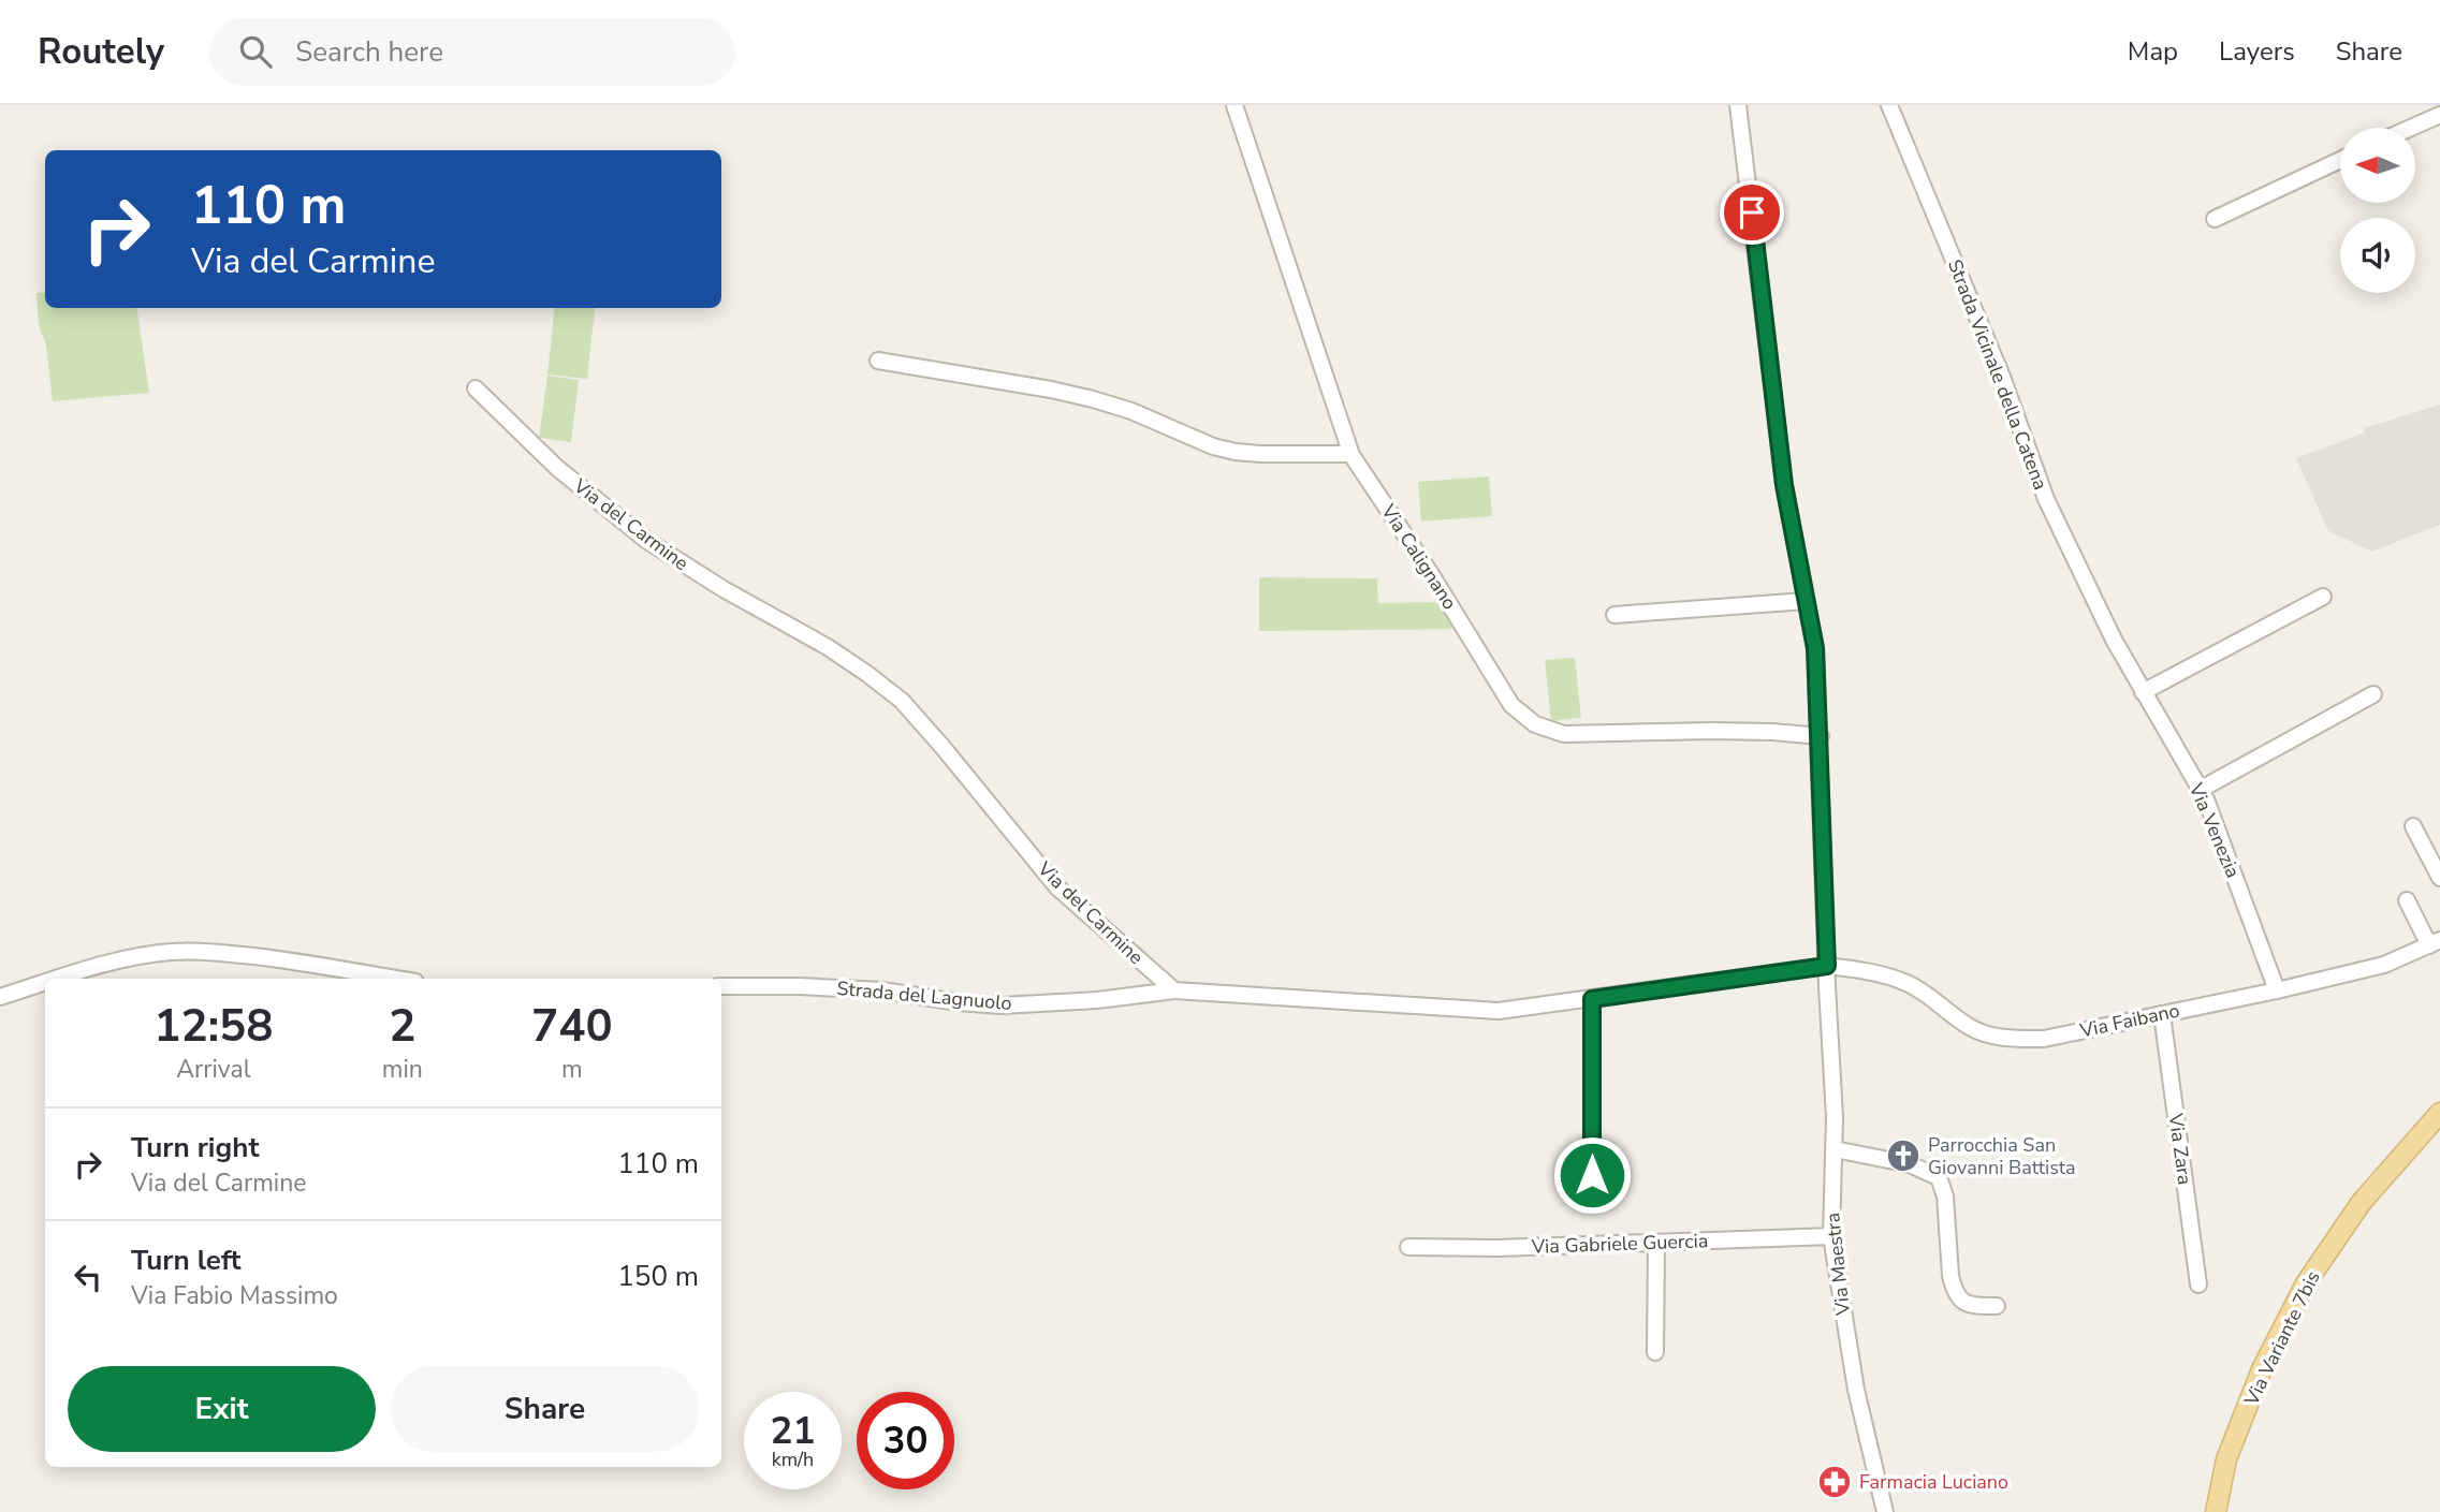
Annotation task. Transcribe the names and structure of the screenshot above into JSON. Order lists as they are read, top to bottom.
{
  "streets": {
    "main road": ["Via Variante 7bis"],
    "street": [
      "Strada Vicinale della Catena",
      "Via del Carmine",
      "Via Calignano",
      "Via Venezia",
      "Strada del Lagnuolo",
      "Via Faibano",
      "Via Zara",
      "Via Gabriele Guercia",
      "Via Maestra"
    ]
  },
  "crossings": [
    ["Strada Vicinale della Catena", "Via Venezia"],
    ["Via del Carmine", "Strada del Lagnuolo"],
    ["Via Calignano", "Via Maestra"],
    ["Via Venezia", "Via Faibano"],
    ["Via Faibano", "Via Zara"],
    ["Via Faibano", "Via Maestra"],
    ["Via Gabriele Guercia", "Via Maestra"]
  ],
  "places": {
    "church": ["Parrocchia San Giovanni Battista"],
    "pharmacy": ["Farmacia Luciano"]
  },
  "north": "left",
  "page": {
    "header": "Routely",
    "search": "Search here",
    "nav": ["Map", "Layers", "Share"],
    "turn": ["110 m", "Via del Carmine"],
    "eta": [
      "12:58",
      "Arrival",
      "2",
      "min",
      "740",
      "m"
    ],
    "list": [
      {
        "name": "Turn right",
        "note": "Via del Carmine",
        "value": "110 m"
      },
      {
        "name": "Turn left",
        "note": "Via Fabio Massimo",
        "value": "150 m"
      }
    ],
    "buttons": ["Exit", "Share"],
    "speed": "21 km/h",
    "limit": "30"
  }
}
